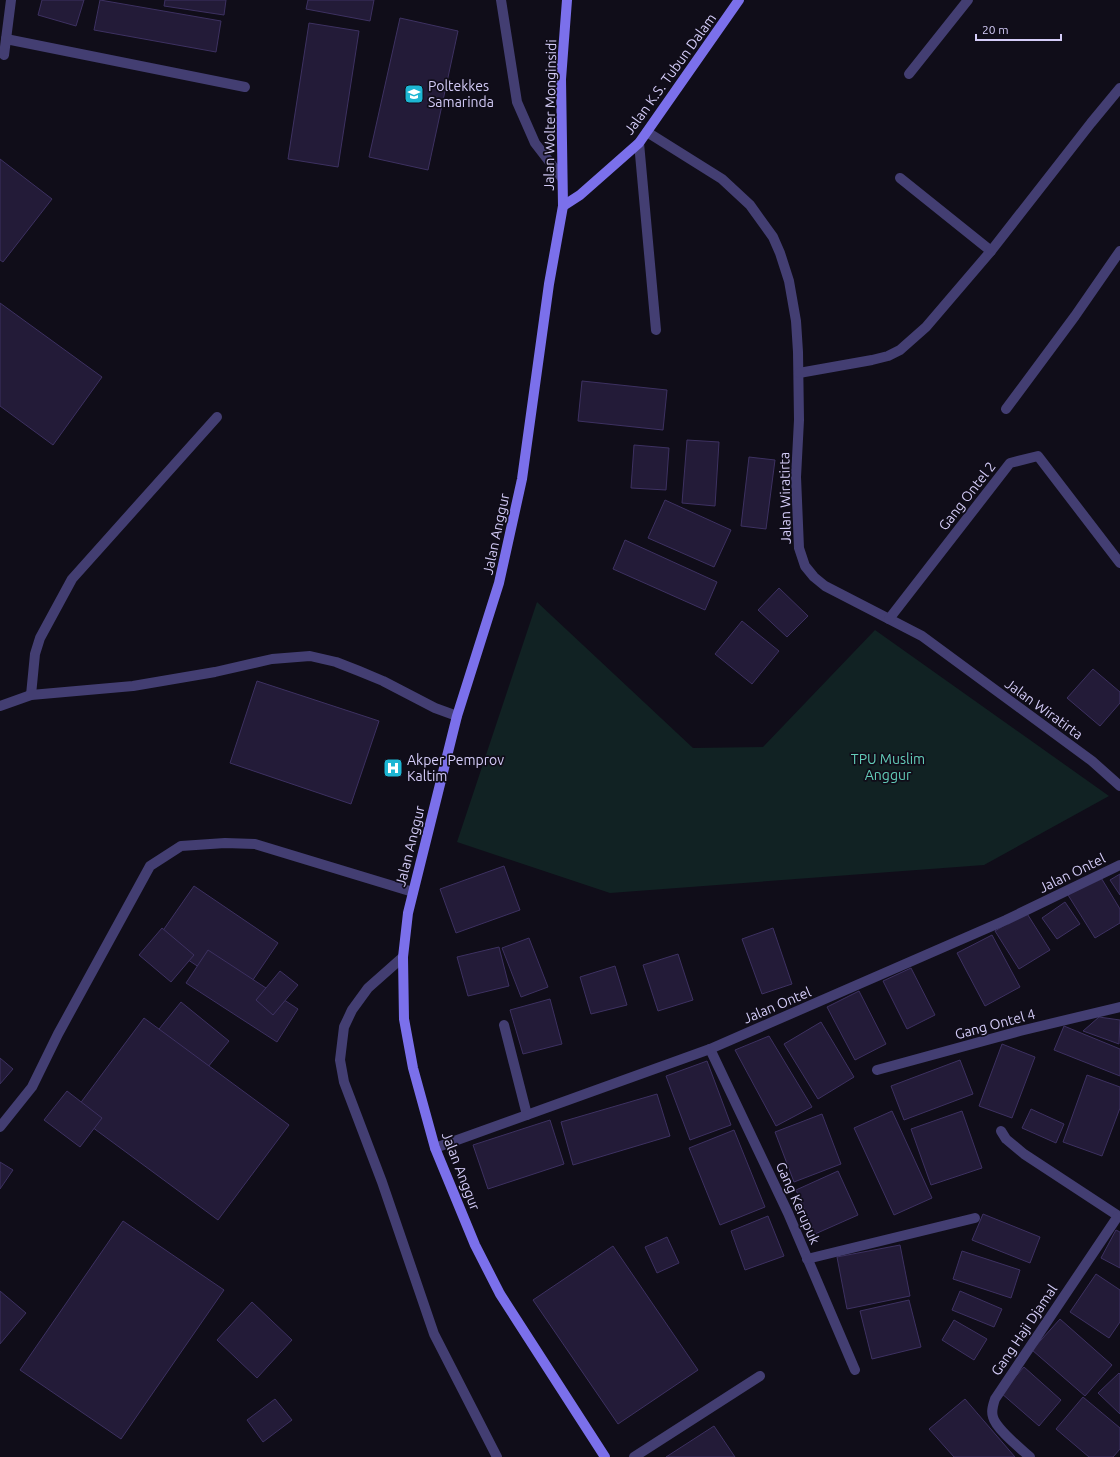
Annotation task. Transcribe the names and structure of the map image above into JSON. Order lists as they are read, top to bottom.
{
  "streets": {
    "street": [
      "Jalan K.S. Tubun Dalam",
      "Jalan Wolter Monginsidi",
      "Gang Ontel 2",
      "Jalan Wiratirta",
      "Jalan Anggur",
      "Jalan Ontel",
      "Gang Ontel 4",
      "Gang Kerupuk",
      "Gang Haji Djamal"
    ]
  },
  "crossings": [
    ["Jalan K.S. Tubun Dalam", "Jalan Wolter Monginsidi"],
    ["Jalan K.S. Tubun Dalam", "Jalan Wiratirta"],
    ["Jalan K.S. Tubun Dalam", "Jalan Anggur"],
    ["Jalan Wolter Monginsidi", "Jalan Anggur"],
    ["Gang Ontel 2", "Jalan Wiratirta"],
    ["Jalan Anggur", "Jalan Ontel"],
    ["Jalan Ontel", "Gang Kerupuk"]
  ],
  "parks": ["TPU Muslim Anggur"],
  "places": {
    "school or university": ["Poltekkes Samarinda"],
    "hospital": ["Akper Pemprov Kaltim"]
  },
  "scale_bar": "20 m"
}
